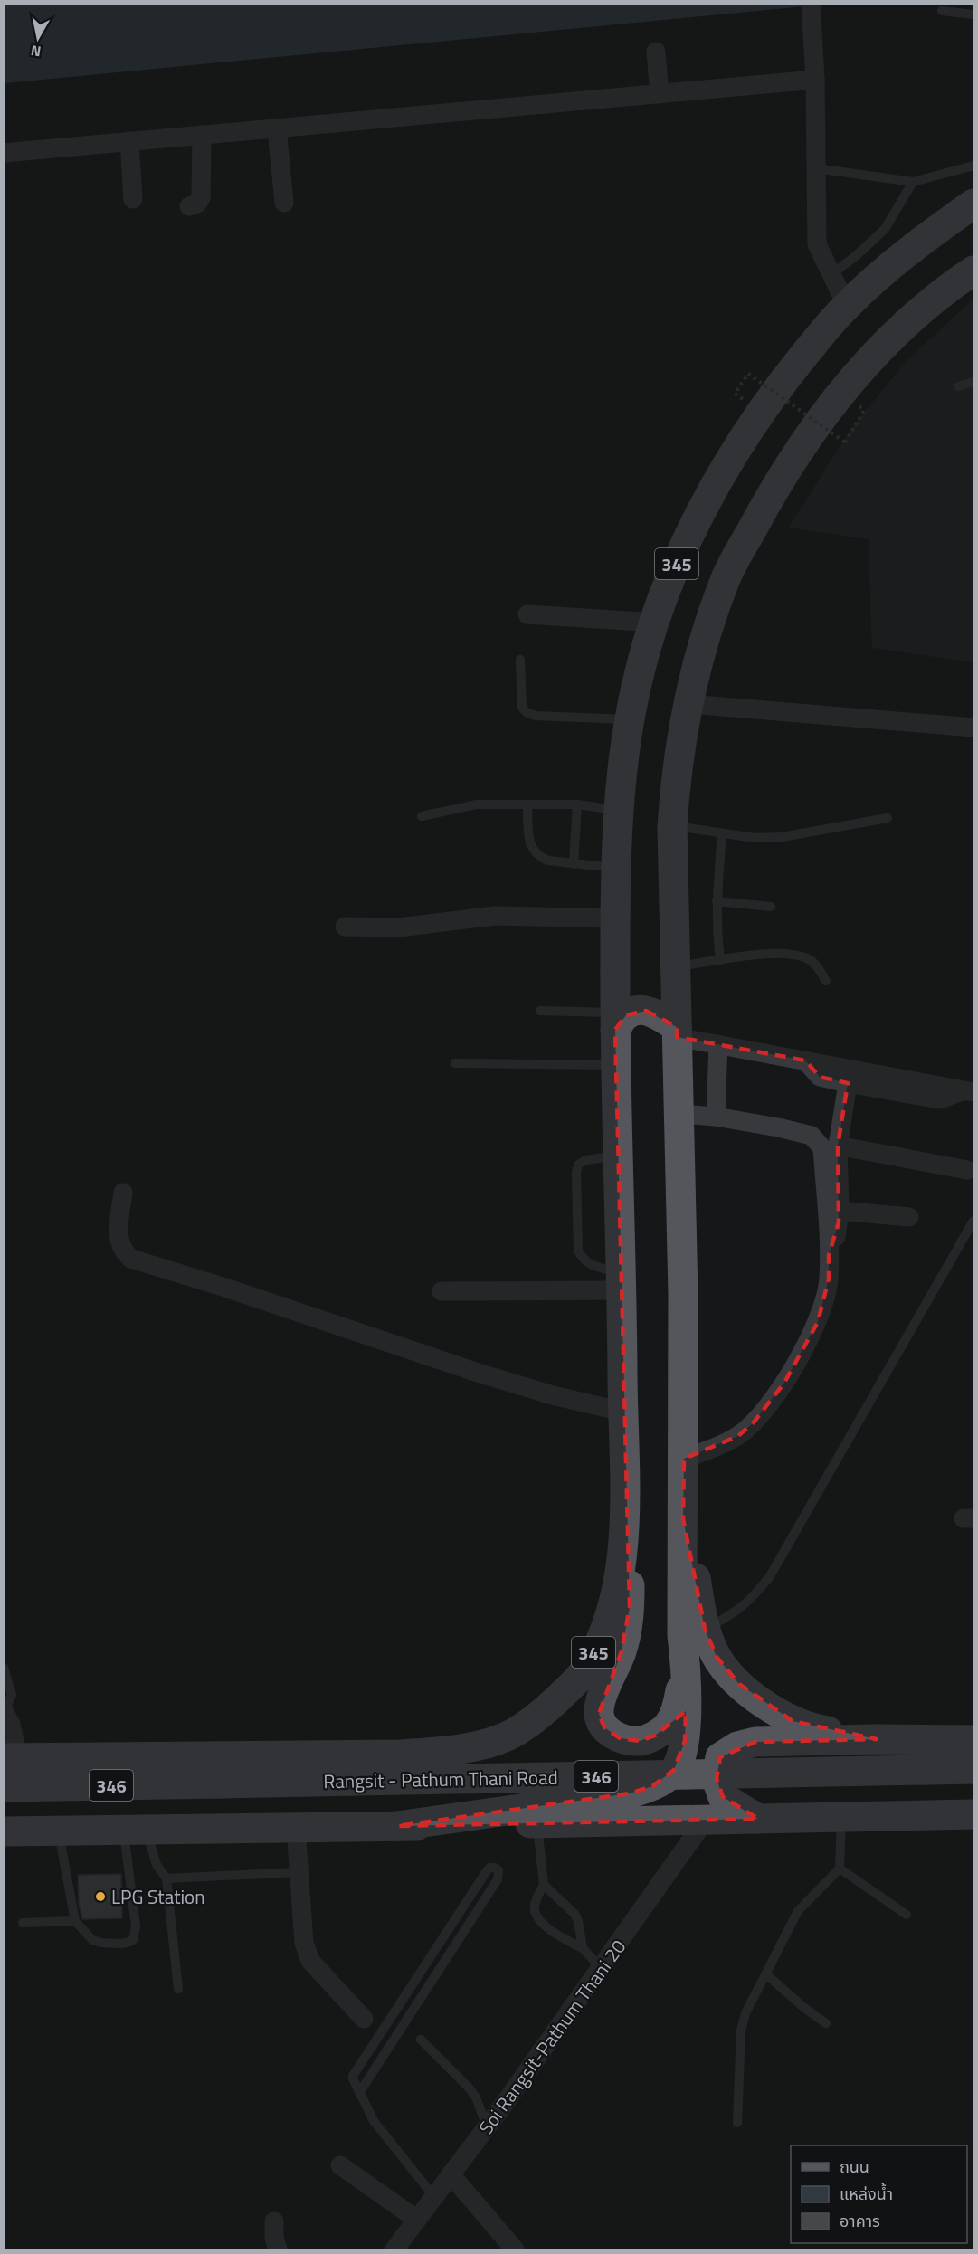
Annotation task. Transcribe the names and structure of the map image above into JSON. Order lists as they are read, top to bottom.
{
  "streets": {
    "main road": ["345", "346", "Rangsit - Pathum Thani Road"],
    "street": ["Soi Rangsit-Pathum Thani 20"]
  },
  "places": ["LPG Station"],
  "legend": ["ถนน", "แหล่งน้ำ", "อาคาร"],
  "north": "bottom"
}
